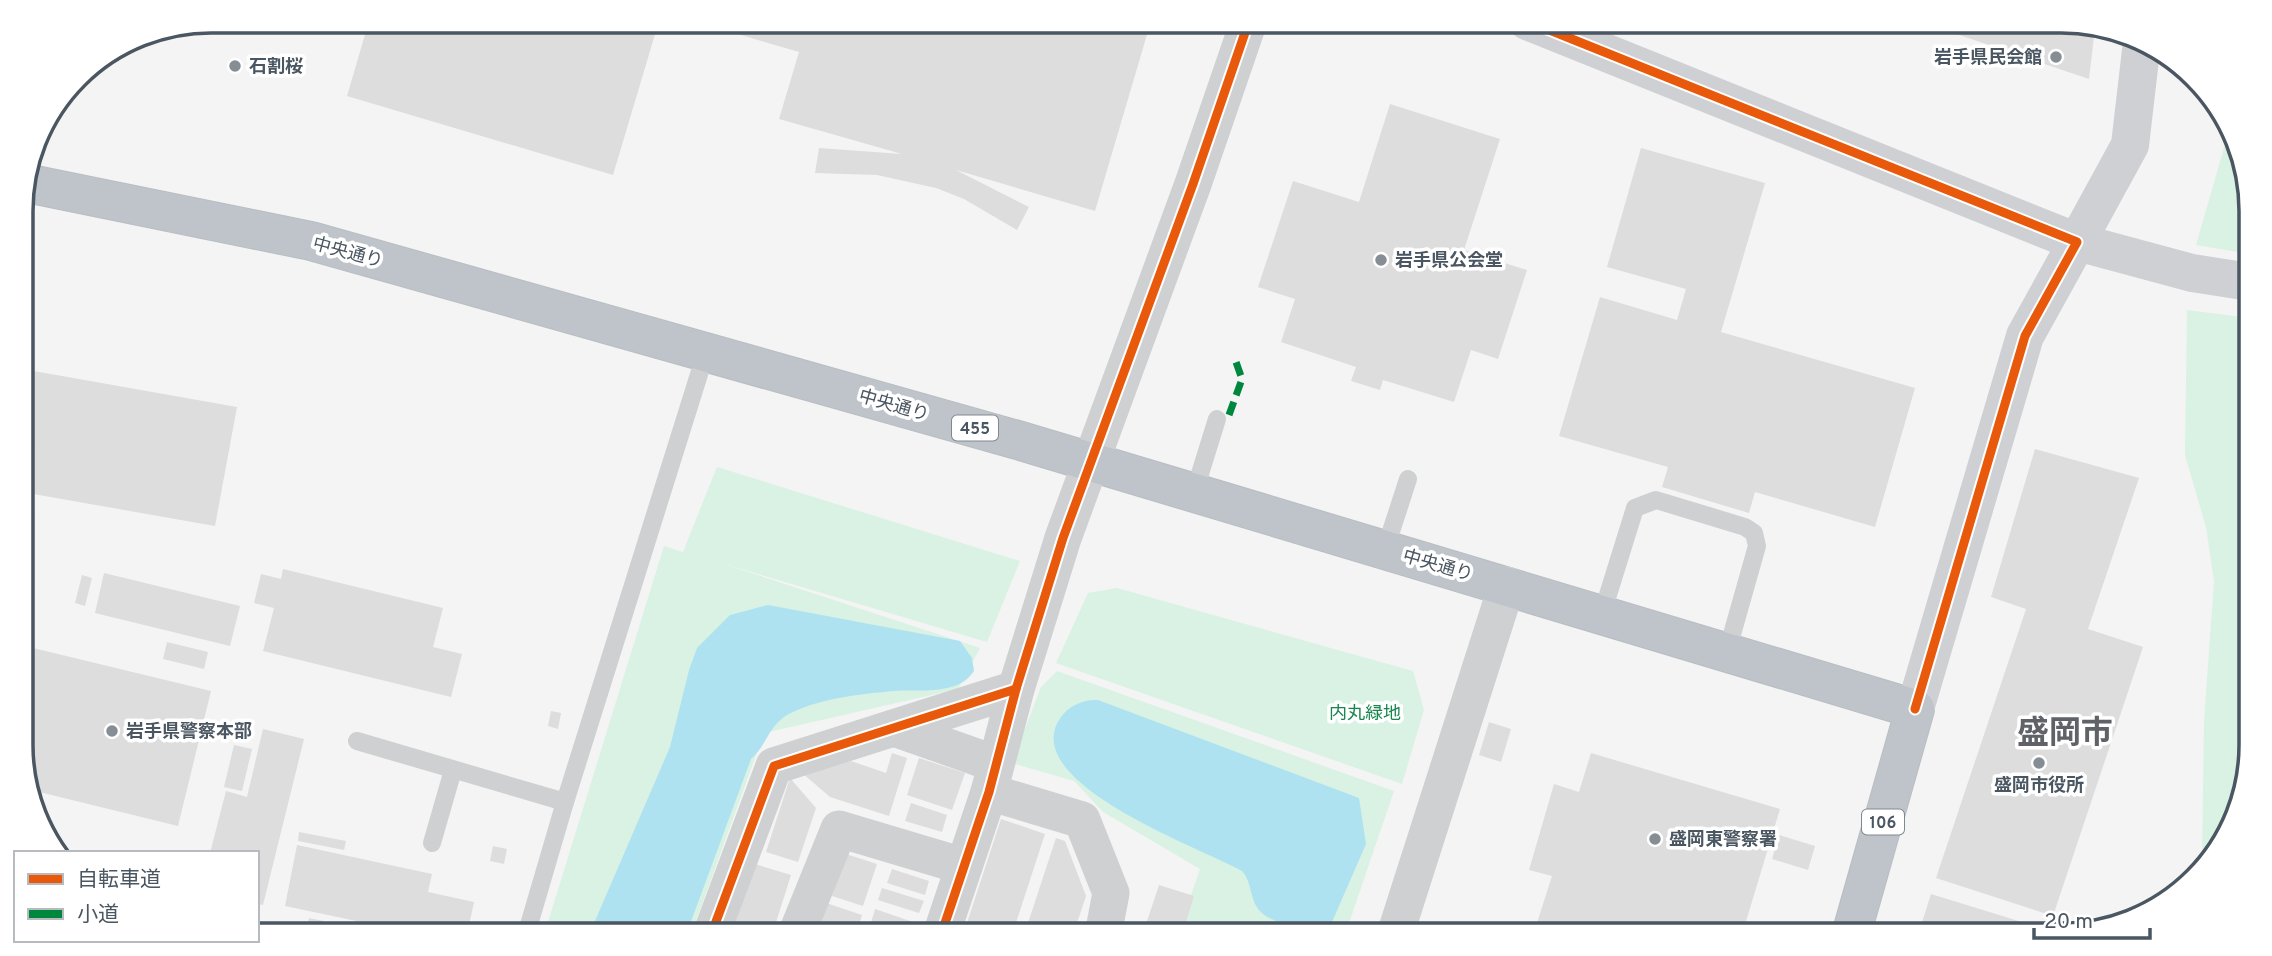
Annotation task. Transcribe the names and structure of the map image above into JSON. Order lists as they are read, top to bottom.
{
  "streets": {
    "highway": ["中央通り", "455", "106"]
  },
  "crossings": [
    ["中央通り", "106"]
  ],
  "districts": ["盛岡市"],
  "parks": ["内丸緑地"],
  "places": [
    "岩手県民会館",
    "石割桜",
    "岩手県公会堂",
    "岩手県警察本部",
    "盛岡市役所",
    "盛岡東警察署"
  ],
  "legend": ["自転車道", "小道"],
  "scale_bar": "20 m"
}
